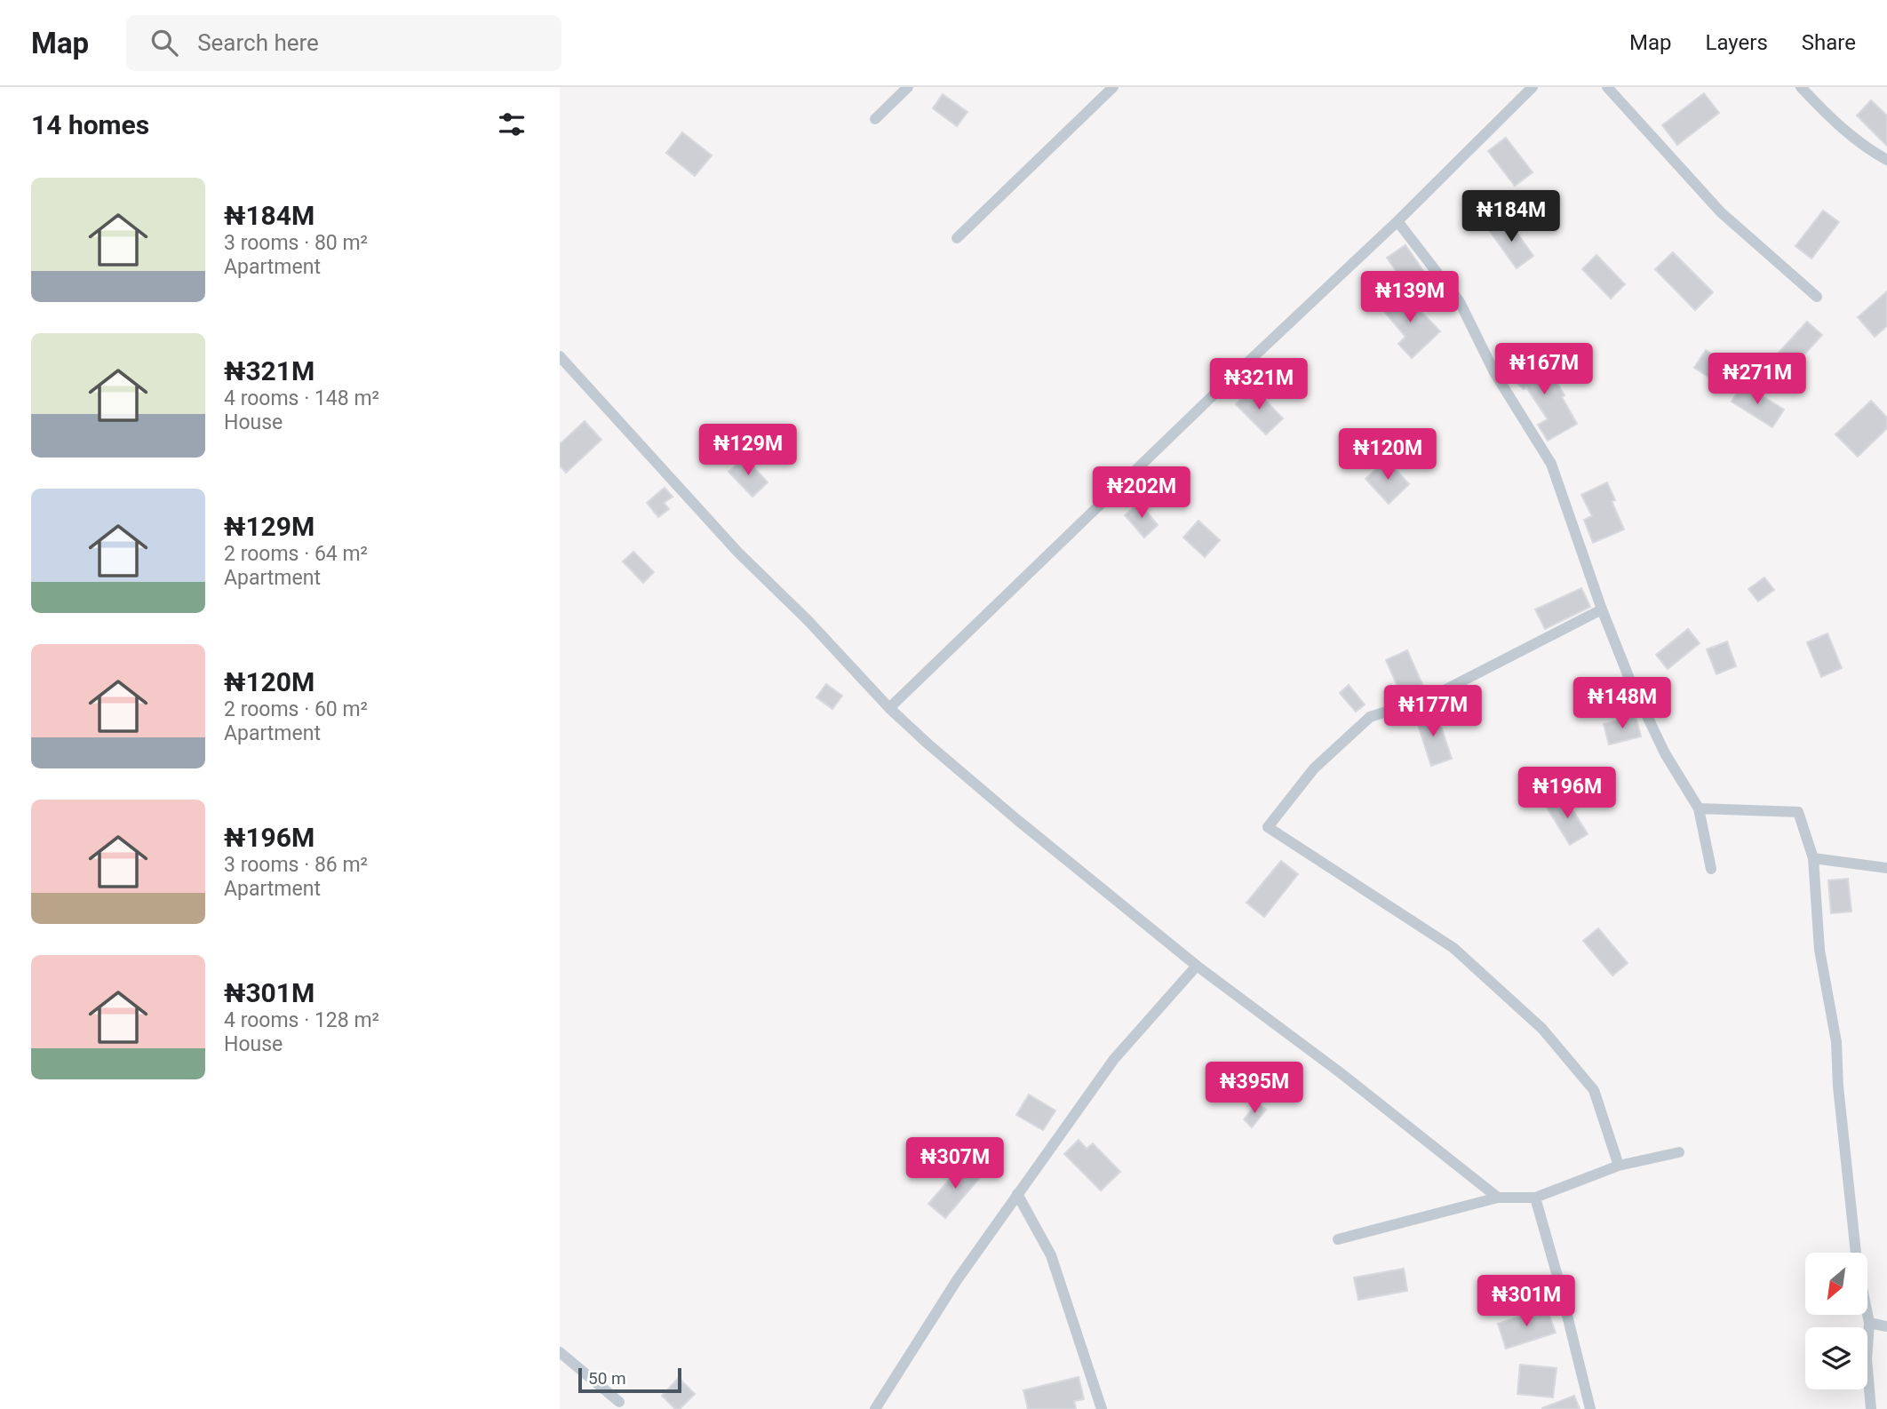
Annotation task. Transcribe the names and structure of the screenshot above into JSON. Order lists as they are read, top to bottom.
{
  "scale_bar": "50 m",
  "north": "bottom left",
  "page": {
    "header": "Map",
    "search": "Search here",
    "nav": ["Map", "Layers", "Share"],
    "heading": "14 homes",
    "list": [
      {
        "name": "₦184M",
        "note": "3 rooms · 80 m² · Apartment"
      },
      {
        "name": "₦321M",
        "note": "4 rooms · 148 m² · House"
      },
      {
        "name": "₦129M",
        "note": "2 rooms · 64 m² · Apartment"
      },
      {
        "name": "₦120M",
        "note": "2 rooms · 60 m² · Apartment"
      },
      {
        "name": "₦196M",
        "note": "3 rooms · 86 m² · Apartment"
      },
      {
        "name": "₦301M",
        "note": "4 rooms · 128 m² · House"
      }
    ],
    "price": [
      "₦184M",
      "₦139M",
      "₦167M",
      "₦271M",
      "₦321M",
      "₦129M",
      "₦120M",
      "₦202M",
      "₦148M",
      "₦177M",
      "₦196M",
      "₦395M",
      "₦307M",
      "₦301M"
    ],
    "scale": "50 m"
  }
}
